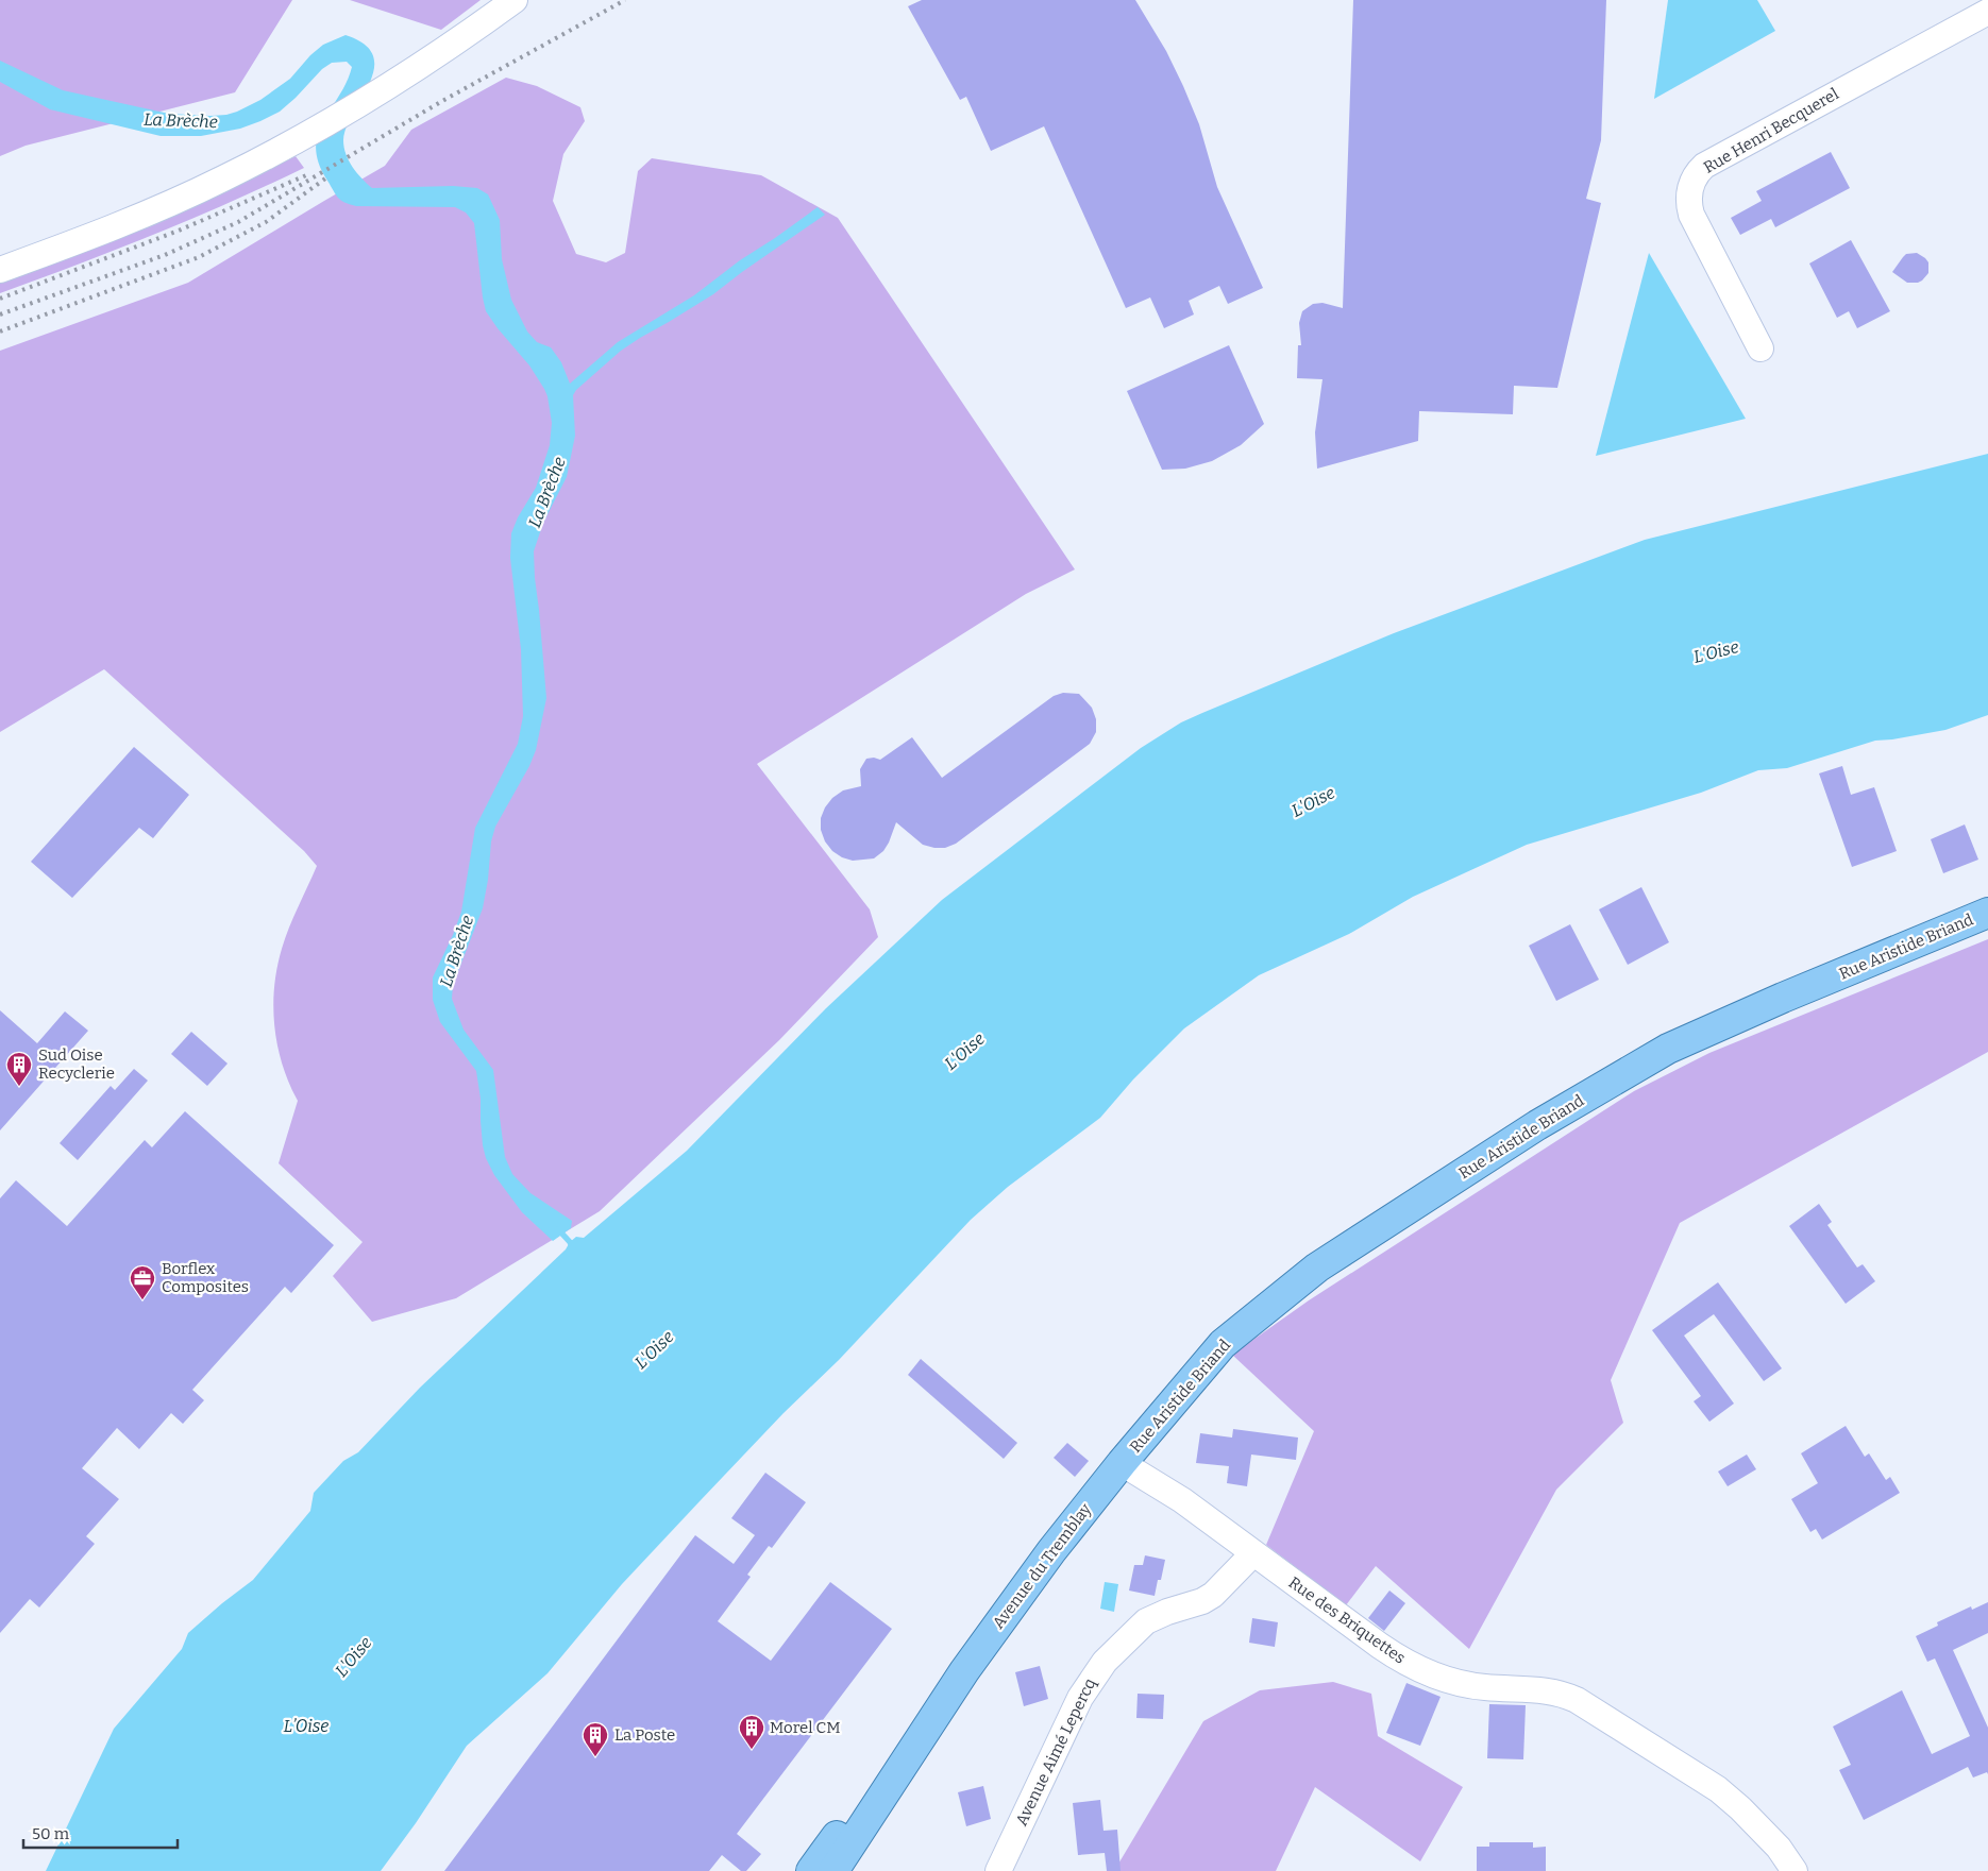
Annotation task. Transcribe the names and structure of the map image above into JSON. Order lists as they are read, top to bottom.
{
  "streets": {
    "main road": ["Rue Aristide Briand", "Avenue du Tremblay"],
    "street": ["Rue Henri Becquerel", "Rue des Briquettes", "Avenue Aimé Lepercq"]
  },
  "crossings": [
    ["Rue Aristide Briand", "Avenue du Tremblay"],
    ["Rue Aristide Briand", "Rue des Briquettes"],
    ["Avenue du Tremblay", "Rue des Briquettes"],
    ["Rue des Briquettes", "Avenue Aimé Lepercq"]
  ],
  "water": ["La Brèche", "L'Oise", "L’Oise"],
  "places": {
    "building": ["Sud Oise Recyclerie", "Morel CM", "La Poste"],
    "office": ["Borflex Composites"]
  },
  "scale_bar": "50 m"
}
